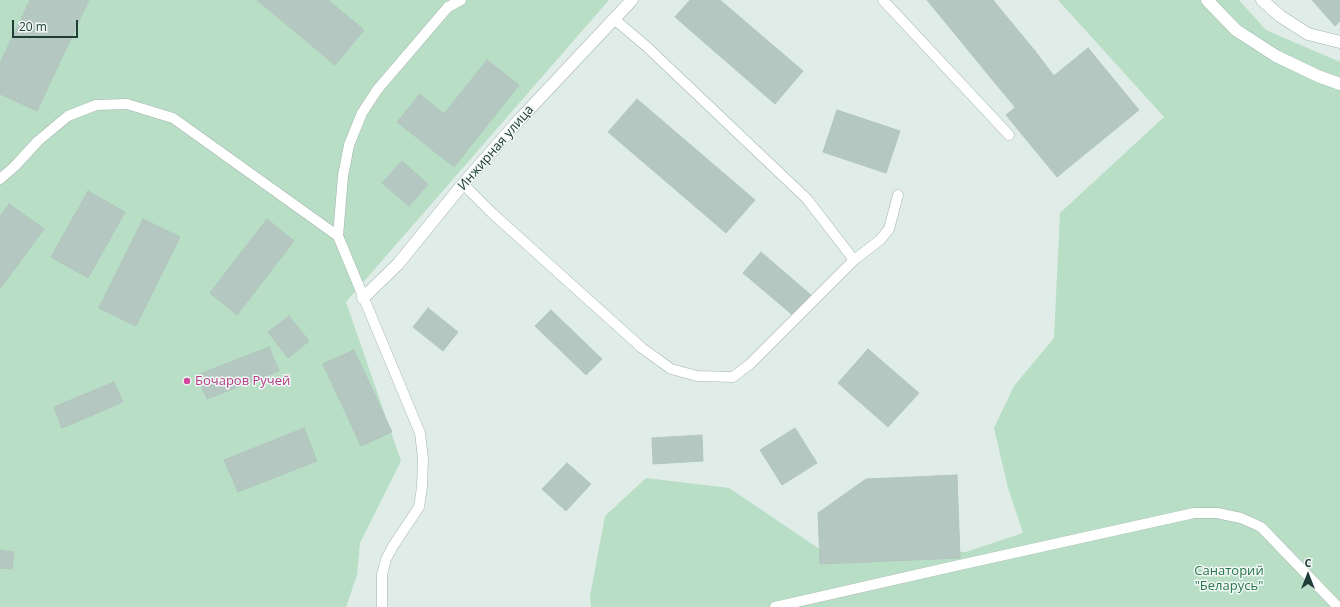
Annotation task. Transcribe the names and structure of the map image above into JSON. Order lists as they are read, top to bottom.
{
  "streets": {
    "street": ["Инжирная улица"]
  },
  "parks": ["Санаторий \"Беларусь\""],
  "places": ["Бочаров Ручей"],
  "scale_bar": "20 m",
  "north": "top"
}
